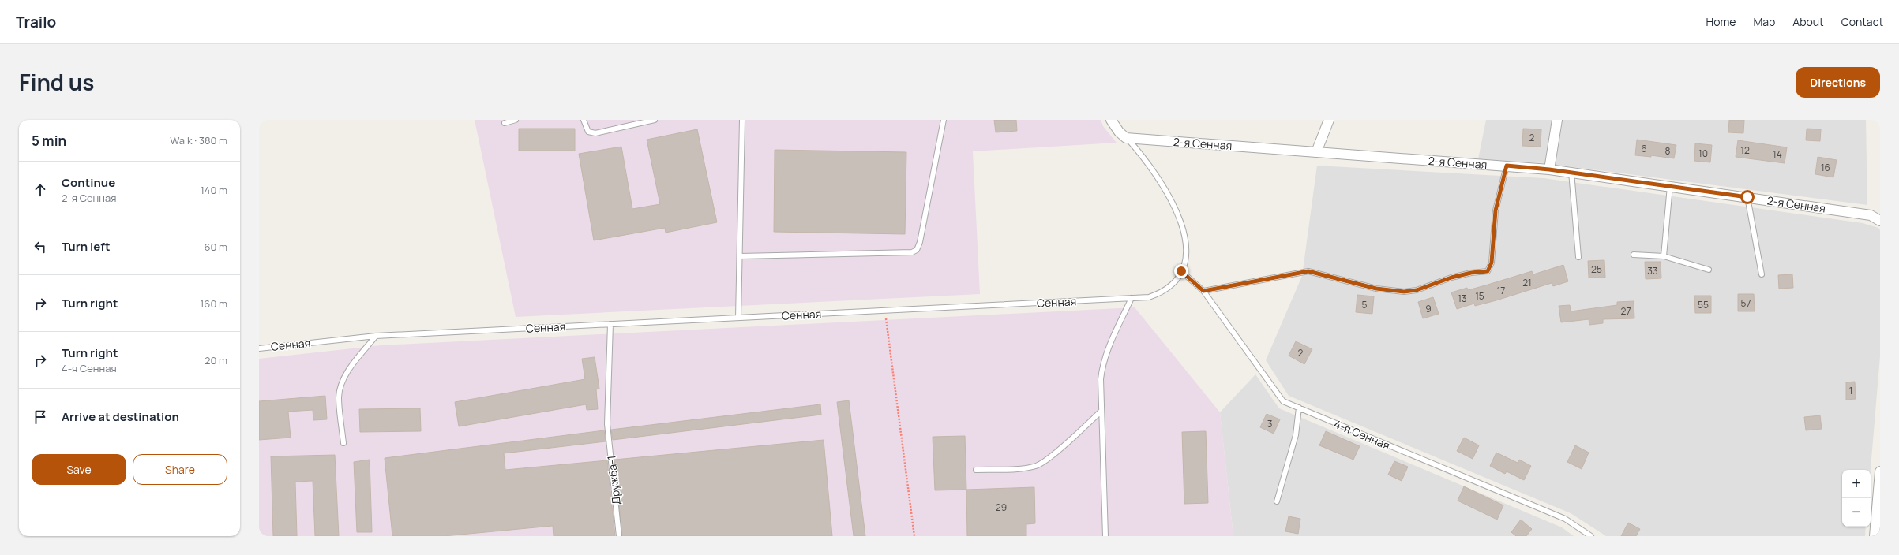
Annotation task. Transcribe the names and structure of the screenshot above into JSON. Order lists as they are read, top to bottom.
{
  "streets": {
    "street": ["2-я Сенная"],
    "lane": ["Сенная", "4-я Сенная", "Дружба-1"]
  },
  "crossings": [
    ["2-я Сенная", "Сенная"],
    ["Сенная", "4-я Сенная"],
    ["Сенная", "Дружба-1"]
  ],
  "house_numbers": [
    "2",
    "6",
    "12",
    "8",
    "10",
    "14",
    "16",
    "25",
    "33",
    "21",
    "17",
    "15",
    "13",
    "57",
    "5",
    "55",
    "9",
    "27",
    "2",
    "1",
    "3",
    "29"
  ],
  "page": {
    "header": "Trailo",
    "nav": [
      "Home",
      "Map",
      "About",
      "Contact"
    ],
    "title": "Find us",
    "buttons": [
      "Directions",
      ["Save", "Share"]
    ],
    "heading": ["5 min", "Walk · 380 m"],
    "list": [
      ["Continue", "2-я Сенная", "140 m"],
      ["Turn left", "60 m"],
      ["Turn right", "160 m"],
      ["Turn right", "4-я Сенная", "20 m"],
      "Arrive at destination"
    ],
    "map_buttons": ["+", "−"]
  }
}
